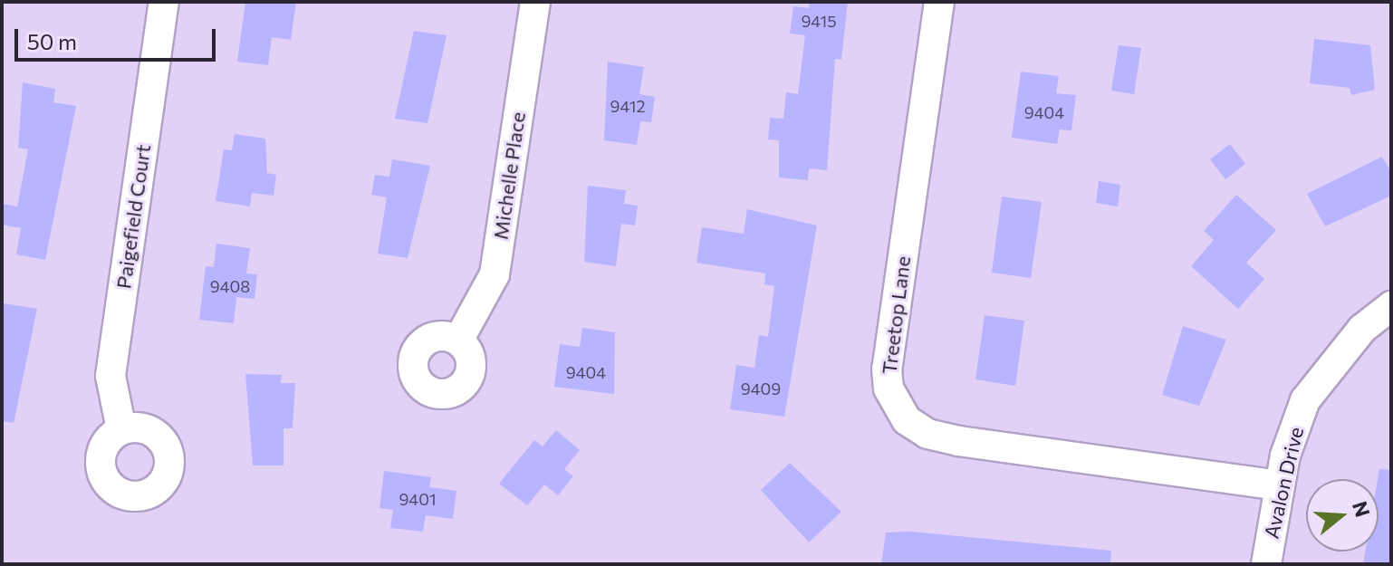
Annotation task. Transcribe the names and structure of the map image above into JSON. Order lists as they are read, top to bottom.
{
  "streets": {
    "street": [
      "Michelle Place",
      "Paigefield Court",
      "Treetop Lane",
      "Avalon Drive"
    ]
  },
  "crossings": [
    ["Treetop Lane", "Avalon Drive"]
  ],
  "house_numbers": [
    "9415",
    "9412",
    "9404",
    "9408",
    "9404",
    "9409",
    "9401"
  ],
  "scale_bar": "50 m",
  "north": "right"
}
